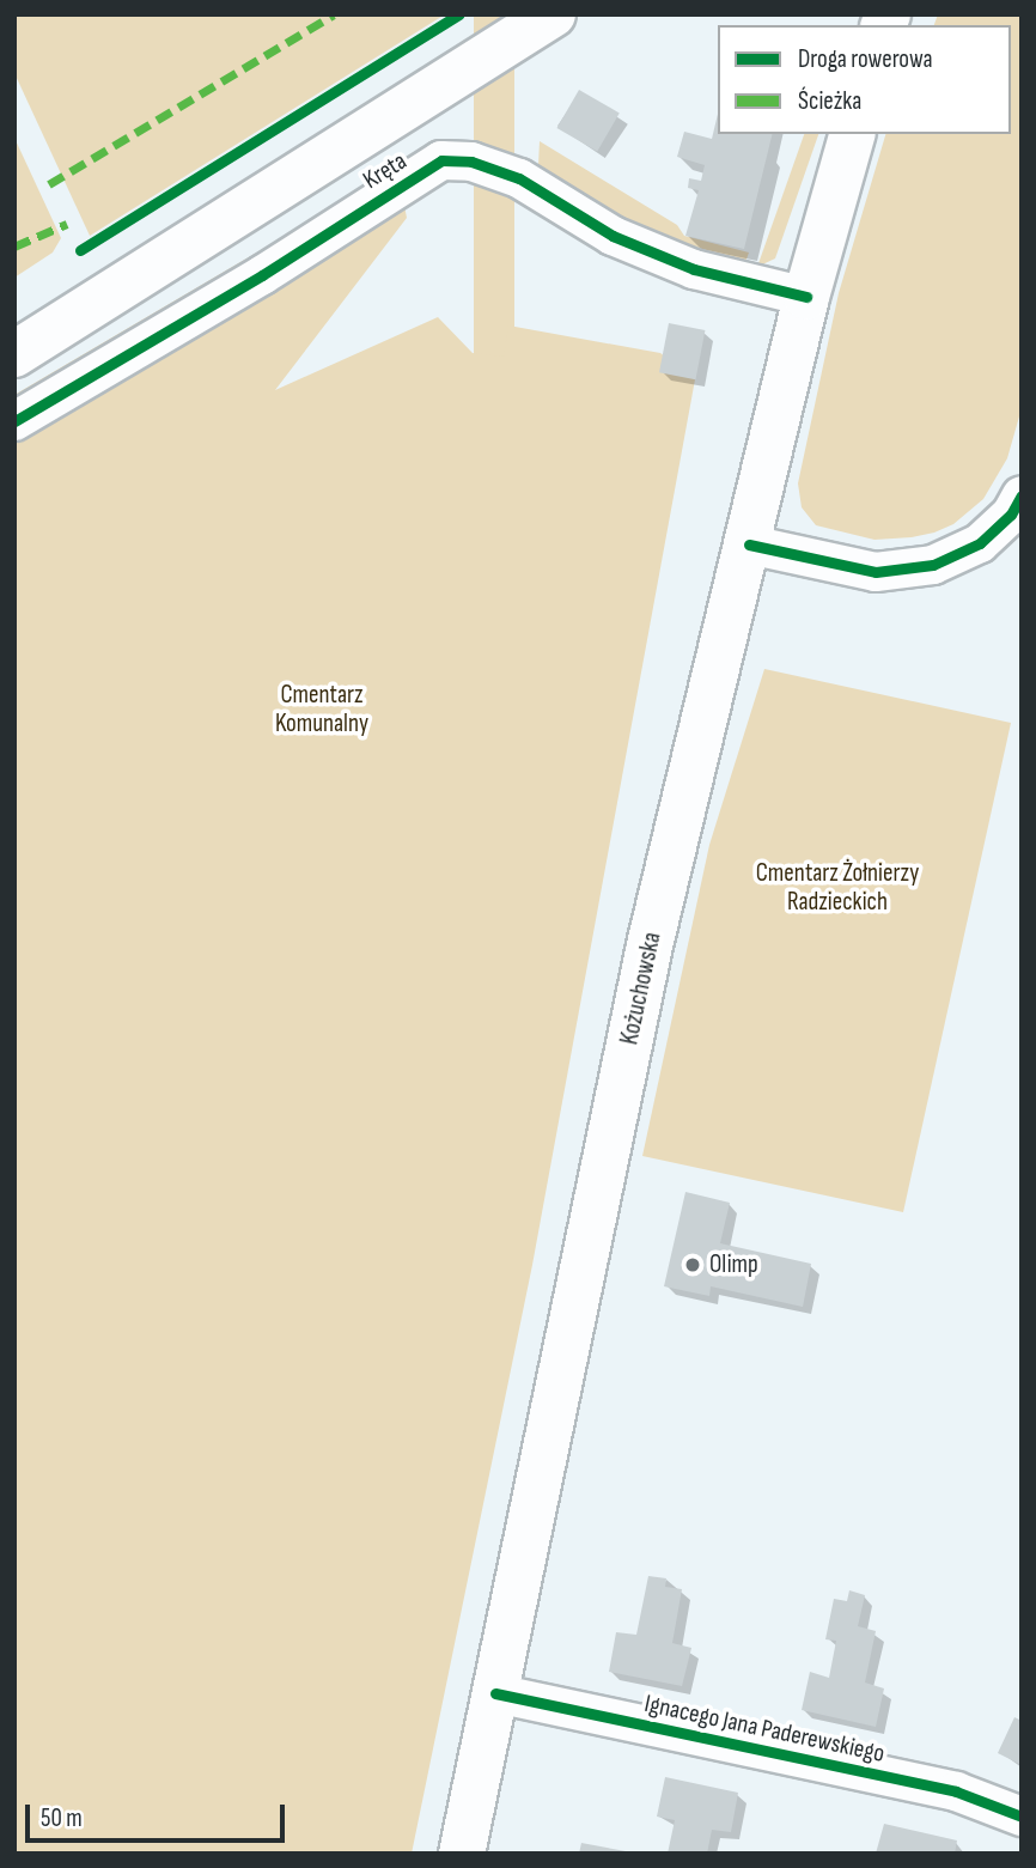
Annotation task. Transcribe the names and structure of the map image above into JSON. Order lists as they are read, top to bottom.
{
  "streets": {
    "main road": ["Kożuchowska"],
    "street": ["Kręta", "Ignacego Jana Paderewskiego"]
  },
  "crossings": [
    ["Kręta", "Kożuchowska"],
    ["Kożuchowska", "Ignacego Jana Paderewskiego"]
  ],
  "parks": ["Cmentarz Komunalny", "Cmentarz Żołnierzy Radzieckich"],
  "places": ["Olimp"],
  "legend": ["Droga rowerowa", "Ścieżka"],
  "scale_bar": "50 m"
}
